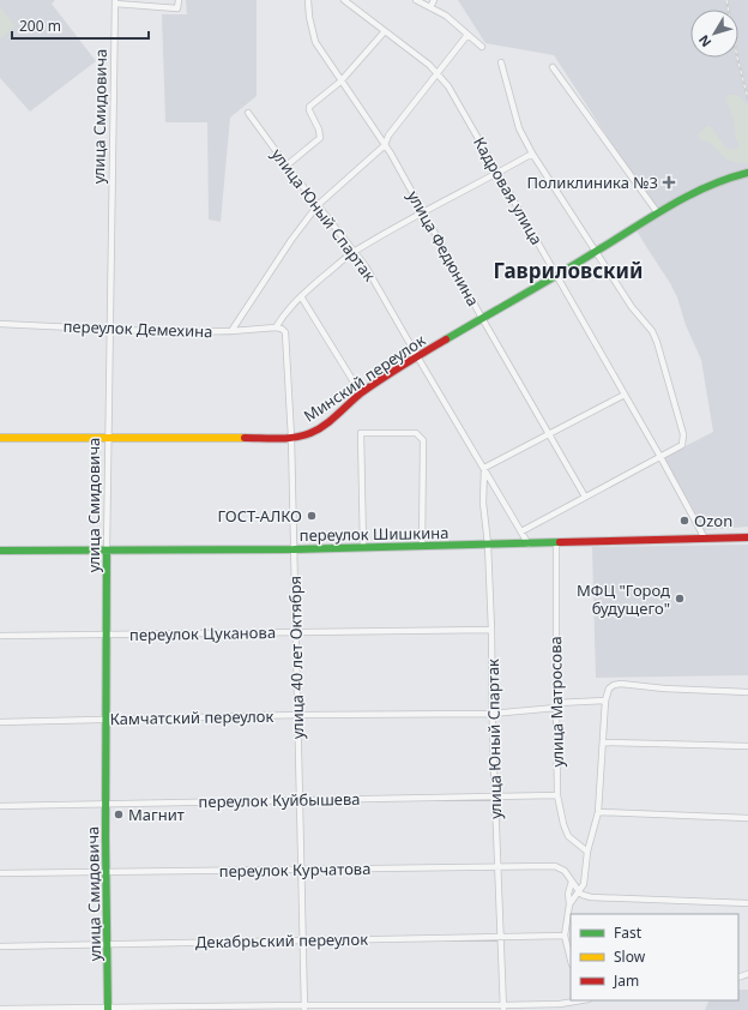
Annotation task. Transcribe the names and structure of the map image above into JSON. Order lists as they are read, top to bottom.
{
  "streets": {
    "street": [
      "улица Смидовича",
      "Кадровая улица",
      "улица Юный Спартак",
      "улица Федюнина",
      "переулок Демехина",
      "Минский переулок",
      "переулок Шишкина",
      "переулок Цуканова",
      "улица 40 лет Октября",
      "улица Матросова",
      "Камчатский переулок",
      "переулок Куйбышева",
      "переулок Курчатова",
      "Декабрьский переулок"
    ]
  },
  "crossings": [
    ["улица Смидовича", "переулок Демехина"],
    ["улица Смидовича", "Минский переулок"],
    ["улица Смидовича", "переулок Шишкина"],
    ["улица Смидовича", "переулок Цуканова"],
    ["улица Смидовича", "Камчатский переулок"],
    ["улица Смидовича", "переулок Куйбышева"],
    ["улица Смидовича", "переулок Курчатова"],
    ["улица Смидовича", "Декабрьский переулок"],
    ["Кадровая улица", "Минский переулок"],
    ["Кадровая улица", "переулок Шишкина"],
    ["улица Юный Спартак", "Минский переулок"],
    ["улица Юный Спартак", "переулок Шишкина"],
    ["улица Юный Спартак", "переулок Цуканова"],
    ["улица Юный Спартак", "Камчатский переулок"],
    ["улица Юный Спартак", "переулок Куйбышева"],
    ["улица Юный Спартак", "переулок Курчатова"],
    ["улица Юный Спартак", "Декабрьский переулок"],
    ["улица Федюнина", "Минский переулок"],
    ["переулок Демехина", "улица 40 лет Октября"],
    ["Минский переулок", "улица 40 лет Октября"],
    ["переулок Шишкина", "улица 40 лет Октября"],
    ["переулок Шишкина", "улица Матросова"],
    ["переулок Цуканова", "улица 40 лет Октября"],
    ["улица 40 лет Октября", "Камчатский переулок"],
    ["улица 40 лет Октября", "переулок Куйбышева"],
    ["улица 40 лет Октября", "переулок Курчатова"],
    ["улица 40 лет Октября", "Декабрьский переулок"],
    ["улица Матросова", "Камчатский переулок"],
    ["улица Матросова", "переулок Куйбышева"]
  ],
  "districts": ["Гавриловский"],
  "places": {
    "health": ["Поликлиника №3"],
    "other": [
      "ГОСТ-АЛКО",
      "Ozon",
      "МФЦ \"Город будущего\"",
      "Магнит"
    ]
  },
  "legend": ["Fast", "Slow", "Jam"],
  "scale_bar": "200 m",
  "north": "bottom left"
}
